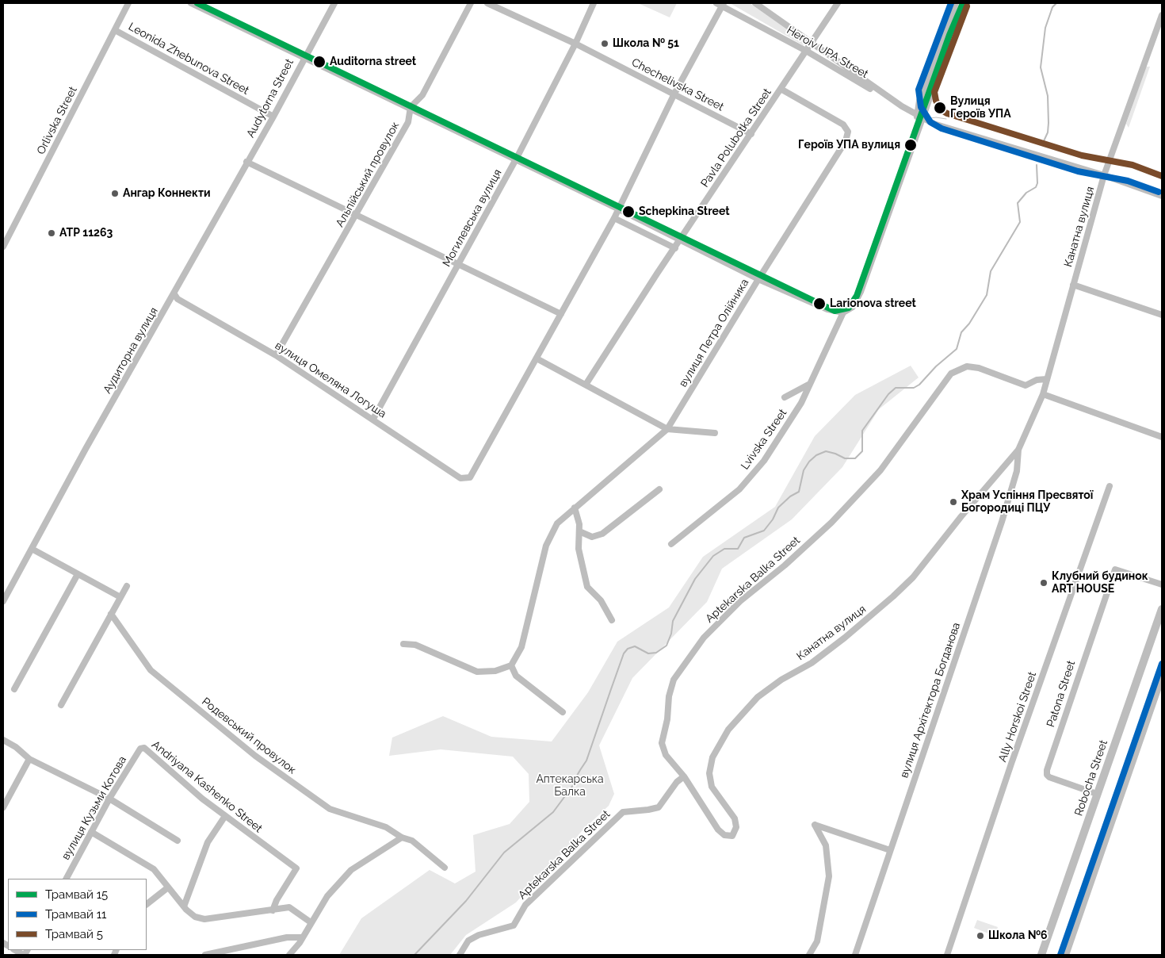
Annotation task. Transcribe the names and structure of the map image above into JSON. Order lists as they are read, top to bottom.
{
  "streets": {
    "main road": ["Robocha Street"],
    "street": [
      "Heroiv UPA Street",
      "Leonida Zhebunova Street",
      "Chechelivska Street",
      "Audytorna Street",
      "Orlivska Street",
      "Pavla Polubotka Street",
      "Альпійський провулок",
      "Могилевська вулиця",
      "Канатна вулиця",
      "вулиця Петра Олійника",
      "Аудиторна вулиця",
      "вулиця Омеляна Логуша",
      "Lvivska Street",
      "Aptekarska Balka Street",
      "Patona Street",
      "вулиця Архітектора Богданова",
      "Ally Horskoi Street",
      "Родевський провулок",
      "Andriyana Kashenko Street",
      "вулиця Кузьми Котова"
    ]
  },
  "crossings": [
    ["Heroiv UPA Street", "Pavla Polubotka Street"],
    ["Heroiv UPA Street", "Lvivska Street"],
    ["Leonida Zhebunova Street", "Audytorna Street"],
    ["Leonida Zhebunova Street", "Orlivska Street"],
    ["Chechelivska Street", "Pavla Polubotka Street"],
    ["Chechelivska Street", "Могилевська вулиця"],
    ["Audytorna Street", "Аудиторна вулиця"],
    ["Pavla Polubotka Street", "вулиця Петра Олійника"],
    ["Альпійський провулок", "вулиця Омеляна Логуша"],
    ["Могилевська вулиця", "вулиця Омеляна Логуша"],
    ["Канатна вулиця", "Aptekarska Balka Street"],
    ["Канатна вулиця", "вулиця Архітектора Богданова"],
    ["Аудиторна вулиця", "вулиця Омеляна Логуша"],
    ["Patona Street", "Robocha Street"],
    ["Andriyana Kashenko Street", "вулиця Кузьми Котова"]
  ],
  "parks": ["Аптекарська Балка"],
  "places": [
    "Школа № 51",
    "Auditorna street",
    "Вулиця Героїв УПА",
    "Героїв УПА вулиця",
    "Ангар Коннекти",
    "Schepkina Street",
    "ATP 11263",
    "Larionova street",
    "Храм Успіння Пресвятої Богородиці ПЦУ",
    "Клубний будинок ART HOUSE",
    "Школа №6"
  ],
  "lines": ["tram line 15", "tram line 11", "tram line 5"],
  "legend": ["Трамвай 15", "Трамвай 11", "Трамвай 5"]
}
